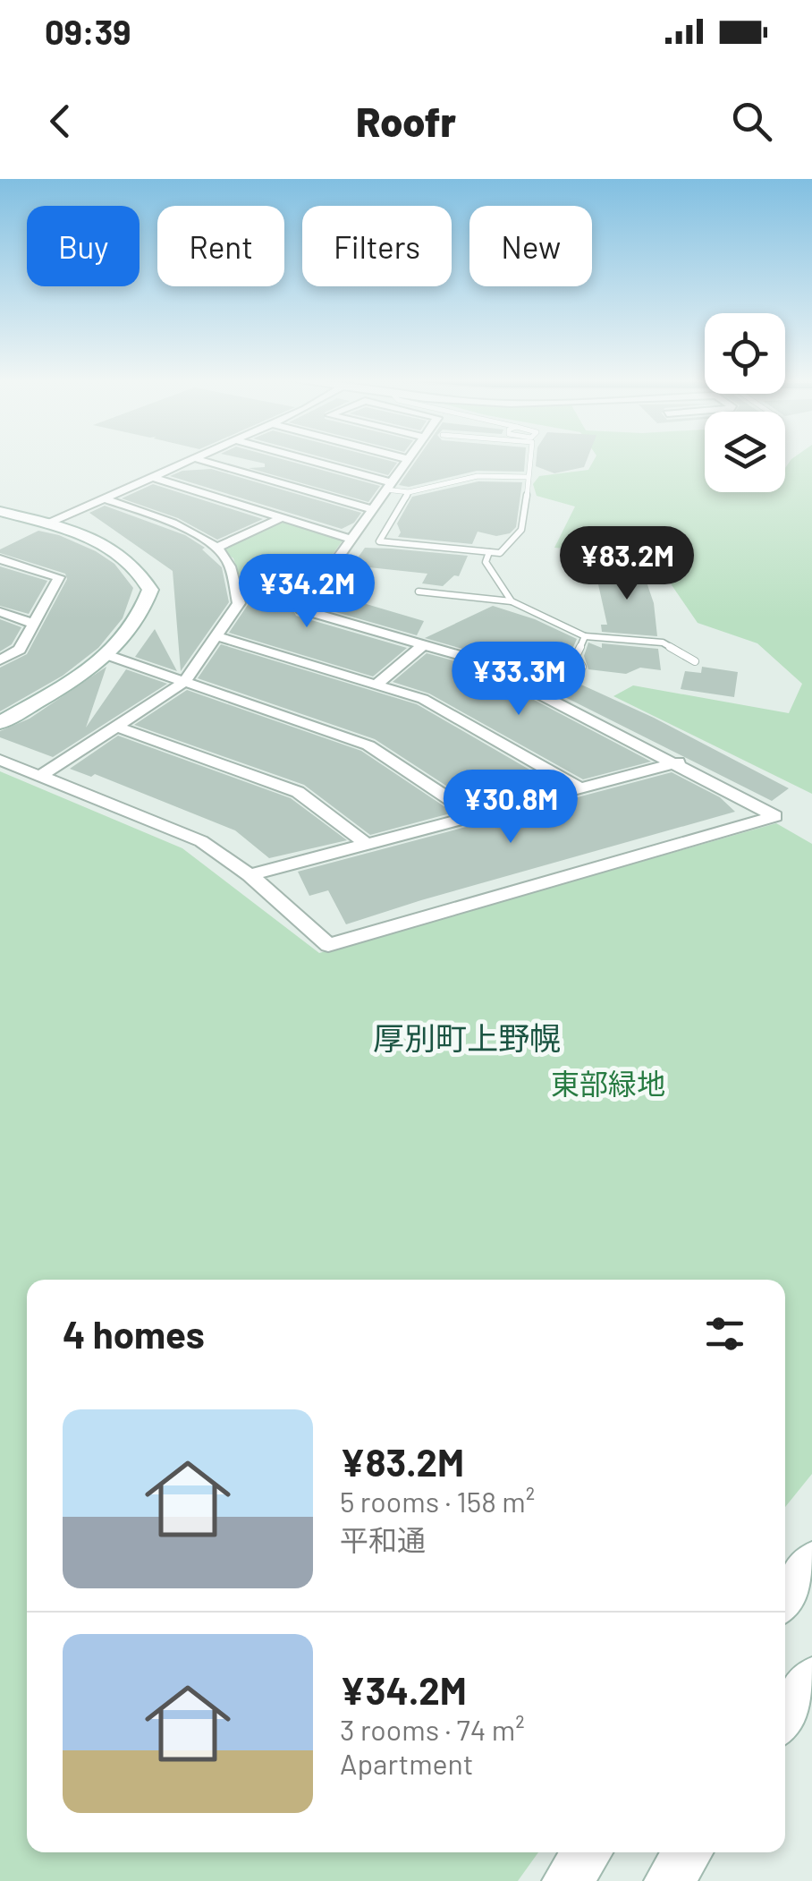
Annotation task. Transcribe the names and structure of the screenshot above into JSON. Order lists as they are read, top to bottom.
{
  "districts": ["厚別町上野幌"],
  "parks": ["東部緑地"],
  "page": {
    "status": "09:39",
    "header": "Roofr",
    "chip": [
      "Buy",
      "Rent",
      "Filters",
      "New"
    ],
    "price": [
      "¥83.2M",
      "¥34.2M",
      "¥33.3M",
      "¥30.8M"
    ],
    "heading": "4 homes",
    "list": [
      {
        "name": "¥83.2M",
        "note": "5 rooms · 158 m² · 平和通"
      },
      {
        "name": "¥34.2M",
        "note": "3 rooms · 74 m² · Apartment"
      }
    ]
  }
}
